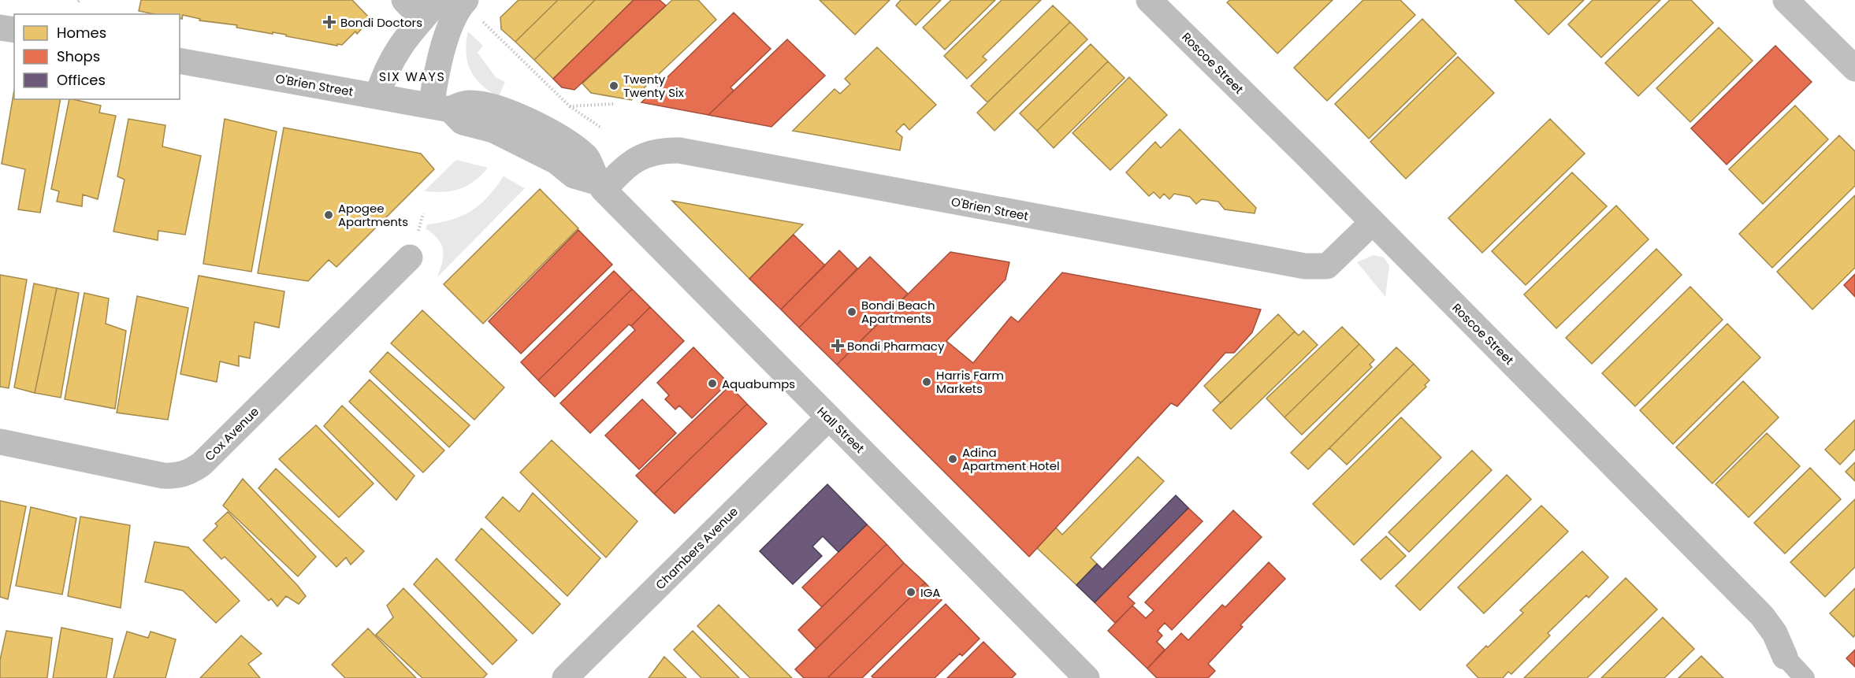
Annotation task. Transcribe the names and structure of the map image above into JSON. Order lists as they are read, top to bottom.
{
  "streets": {
    "street": [
      "Roscoe Street",
      "O'Brien Street",
      "Hall Street",
      "Cox Avenue",
      "Chambers Avenue"
    ]
  },
  "crossings": [
    ["Roscoe Street", "O'Brien Street"],
    ["O'Brien Street", "Hall Street"],
    ["Hall Street", "Chambers Avenue"]
  ],
  "districts": ["SIX WAYS"],
  "places": {
    "health": ["Bondi Doctors", "Bondi Pharmacy"],
    "other": [
      "Twenty Twenty Six",
      "Apogee Apartments",
      "Bondi Beach Apartments",
      "Harris Farm Markets",
      "Aquabumps",
      "Adina Apartment Hotel",
      "IGA"
    ]
  },
  "legend": ["Homes", "Shops", "Offices"]
}
